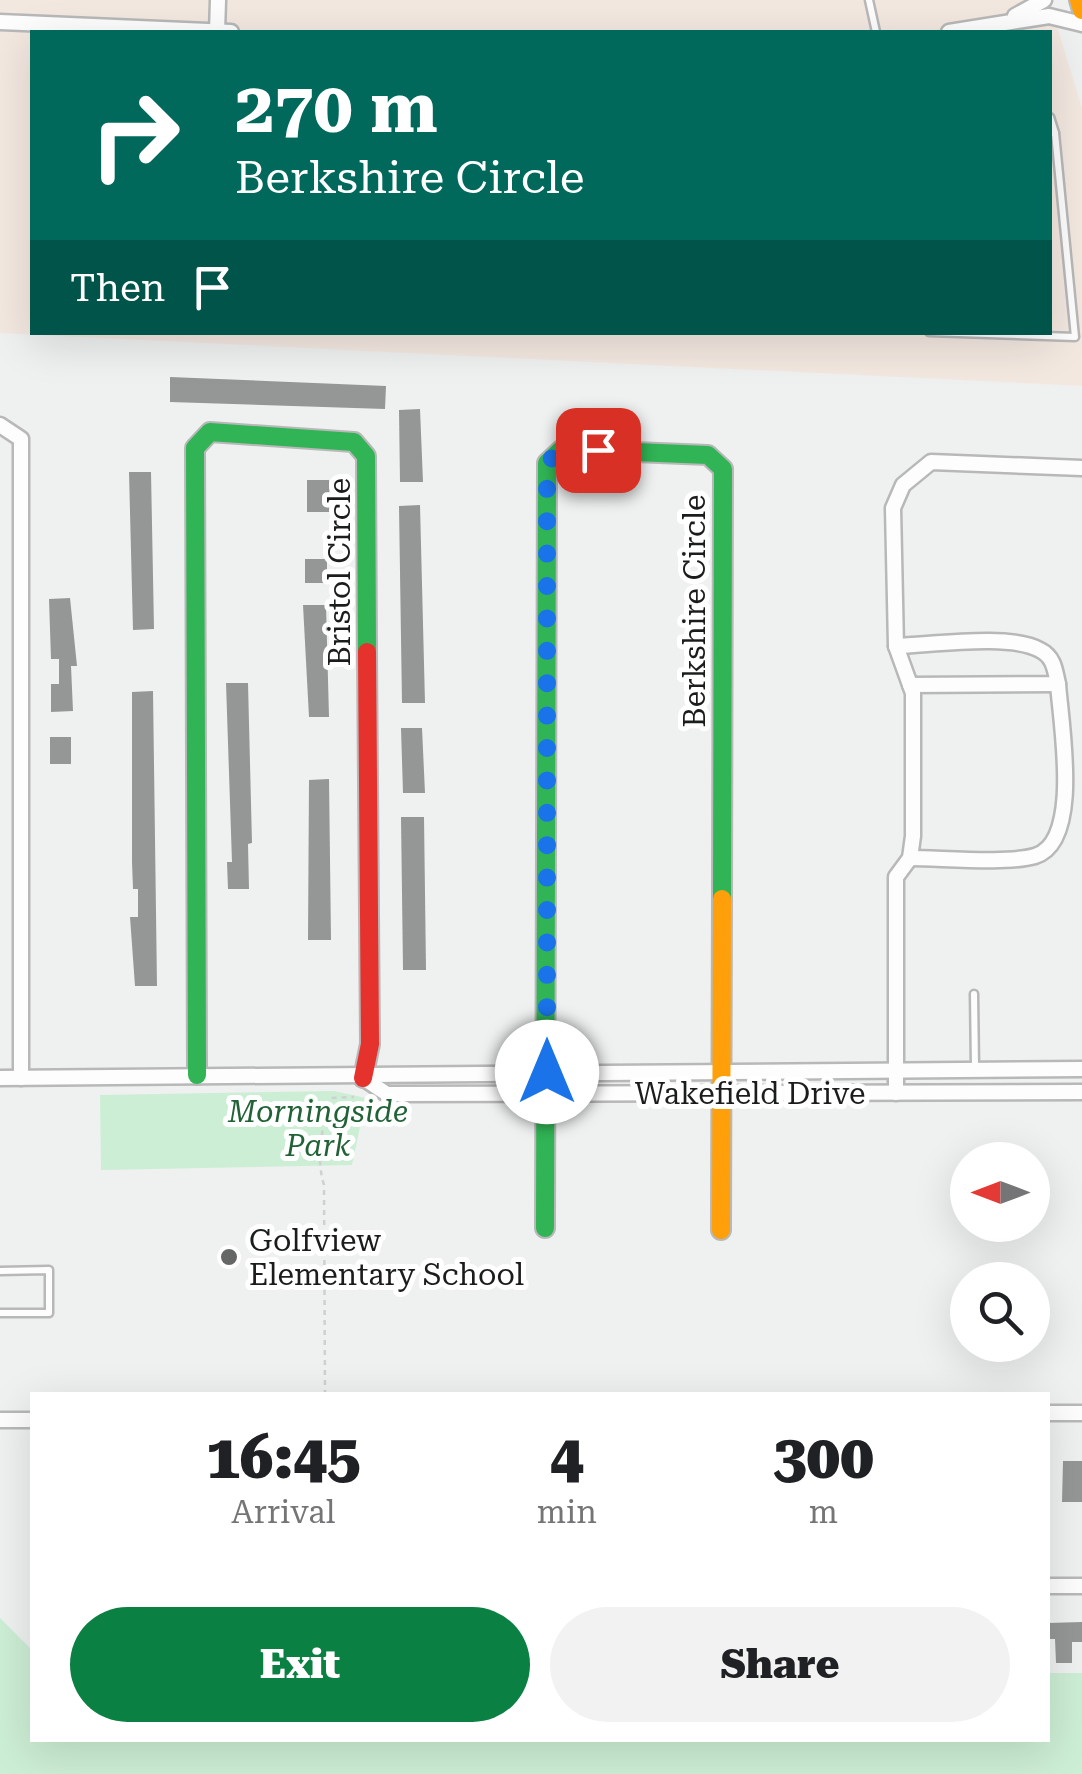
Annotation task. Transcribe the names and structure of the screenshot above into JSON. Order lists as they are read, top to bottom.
{
  "streets": {
    "street": ["Bristol Circle", "Berkshire Circle", "Wakefield Drive"]
  },
  "crossings": [
    ["Bristol Circle", "Wakefield Drive"],
    ["Berkshire Circle", "Wakefield Drive"]
  ],
  "parks": ["Morningside Park"],
  "places": ["Golfview Elementary School"],
  "north": "left",
  "page": {
    "turn": ["270 m", "Berkshire Circle"],
    "then": "Then",
    "eta": [
      "16:45",
      "Arrival",
      "4",
      "min",
      "300",
      "m"
    ],
    "buttons": ["Exit", "Share"]
  }
}
